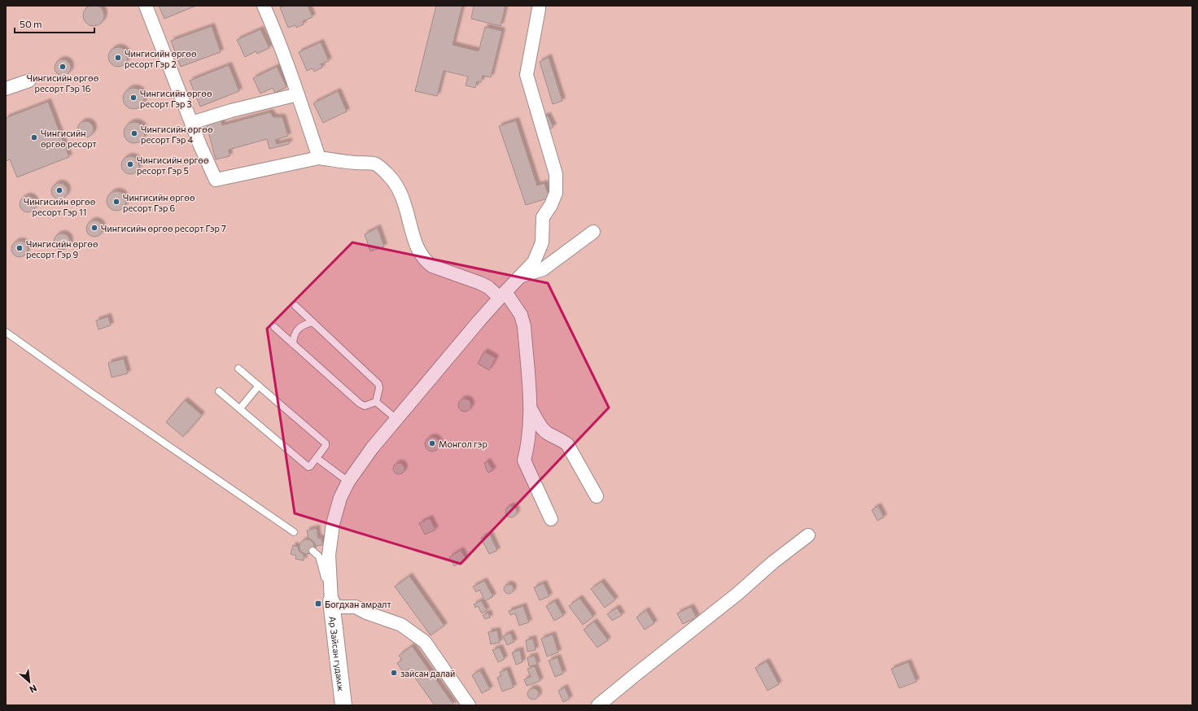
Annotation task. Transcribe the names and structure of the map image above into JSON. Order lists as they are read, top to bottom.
{
  "streets": {
    "street": ["Ар Зайсан гудамж"]
  },
  "places": {
    "other": [
      "Чингисийн өргөө ресорт Гэр 2",
      "Чингисийн өргөө ресорт Гэр 16",
      "Чингисийн өргөө ресорт Гэр 3",
      "Чингисийн өргөө ресорт Гэр 4",
      "Чингисийн өргөө ресорт",
      "Чингисийн өргөө ресорт Гэр 5",
      "Чингисийн өргөө ресорт Гэр 11",
      "Чингисийн өргөө ресорт Гэр 6",
      "Чингисийн өргөө ресорт Гэр 7",
      "Чингисийн өргөө ресорт Гэр 9",
      "Монгол гэр",
      "зайсан далай"
    ],
    "transit": ["Богдхан амралт"]
  },
  "scale_bar": "50 m",
  "north": "bottom right"
}
